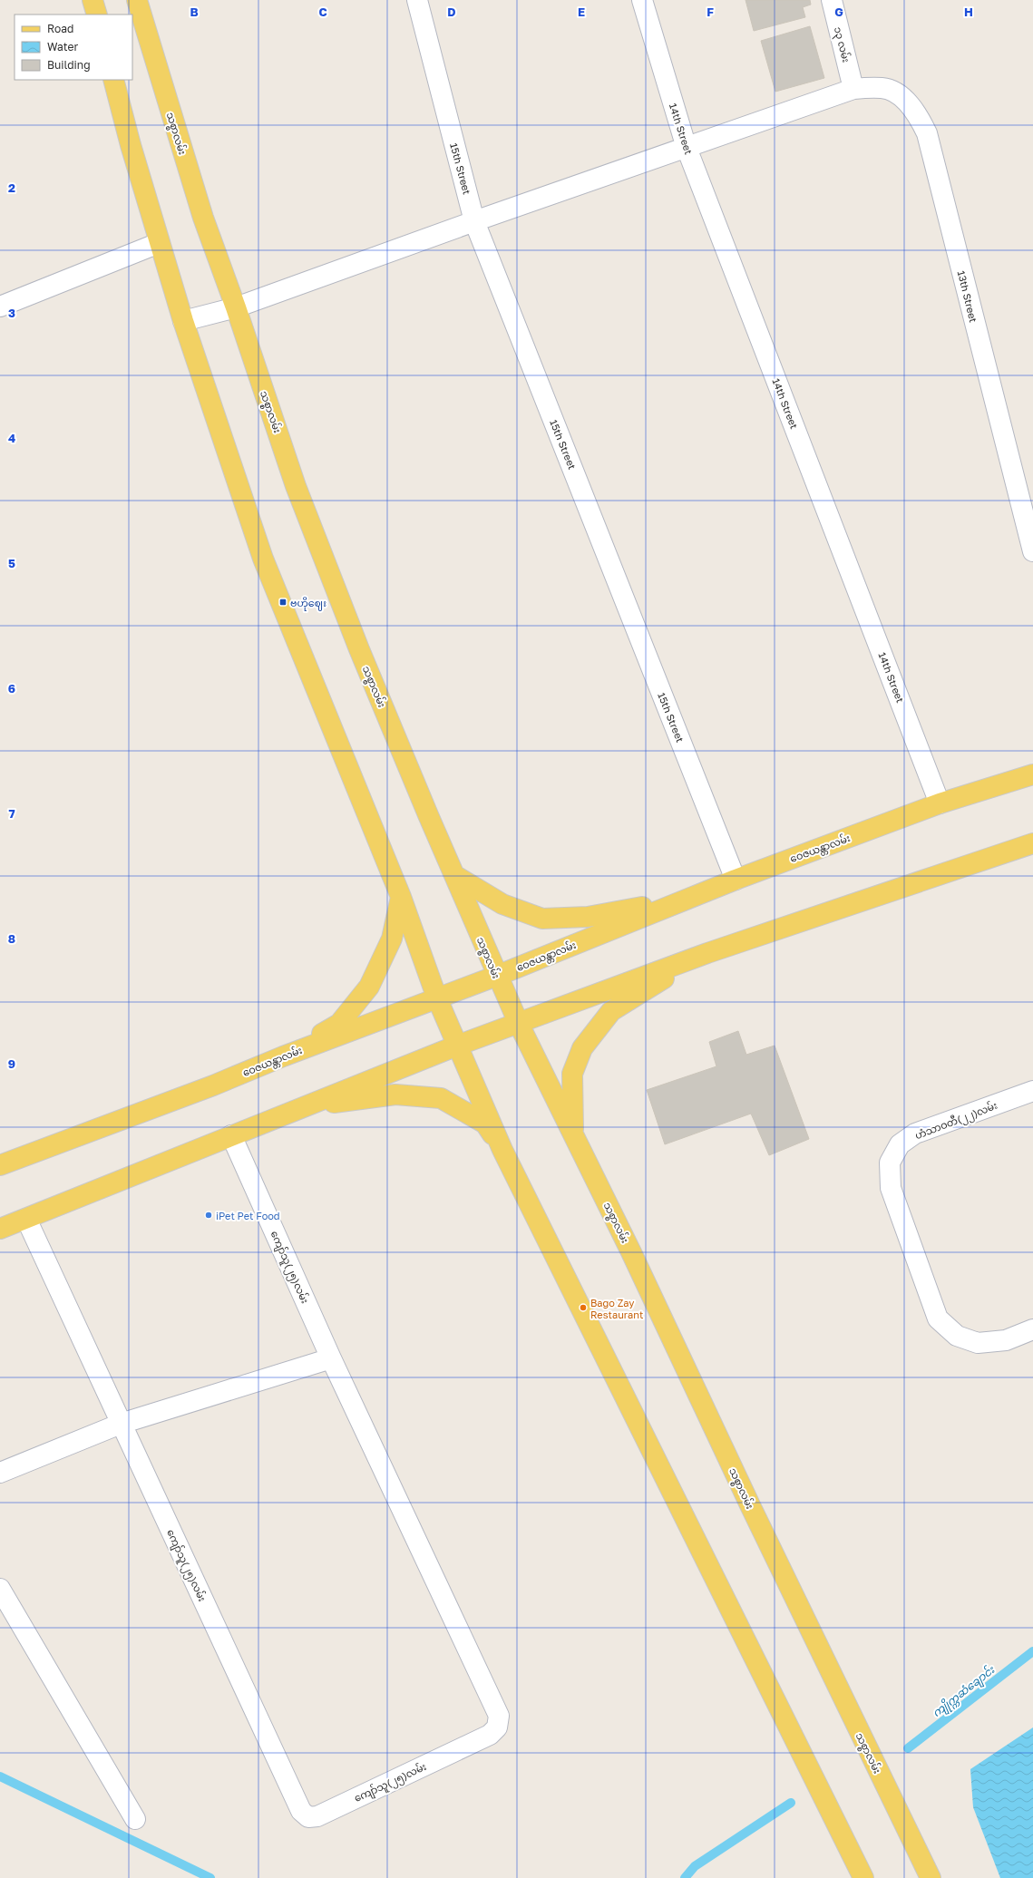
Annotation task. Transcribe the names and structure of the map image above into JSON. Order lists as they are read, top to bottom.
{
  "streets": {
    "main road": ["သစ္စာလမ်း", "ဝေဇယန္တာလမ်း"],
    "street": [
      "၁၃ လမ်း",
      "14th Street",
      "15th Street",
      "13th Street",
      "ဟံသာဝတီ(၂၂)လမ်း",
      "ကျော်သူ(၂၅)လမ်း"
    ]
  },
  "crossings": [
    ["၁၃ လမ်း", "13th Street"],
    ["14th Street", "13th Street"],
    ["14th Street", "ဝေဇယန္တာလမ်း"],
    ["သစ္စာလမ်း", "13th Street"],
    ["သစ္စာလမ်း", "ဝေဇယန္တာလမ်း"],
    ["15th Street", "13th Street"],
    ["15th Street", "ဝေဇယန္တာလမ်း"]
  ],
  "water": ["ကျိုက္ကဆံချောင်း"],
  "places": {
    "transit": ["ဗဟိုဈေး"],
    "other": ["iPet Pet Food", "Bago Zay Restaurant"]
  },
  "legend": ["Road", "Water", "Building"],
  "grid": {
    "columns": [
      "B",
      "C",
      "D",
      "E",
      "F",
      "G",
      "H"
    ],
    "rows": [
      "2",
      "3",
      "4",
      "5",
      "6",
      "7",
      "8",
      "9"
    ]
  }
}
